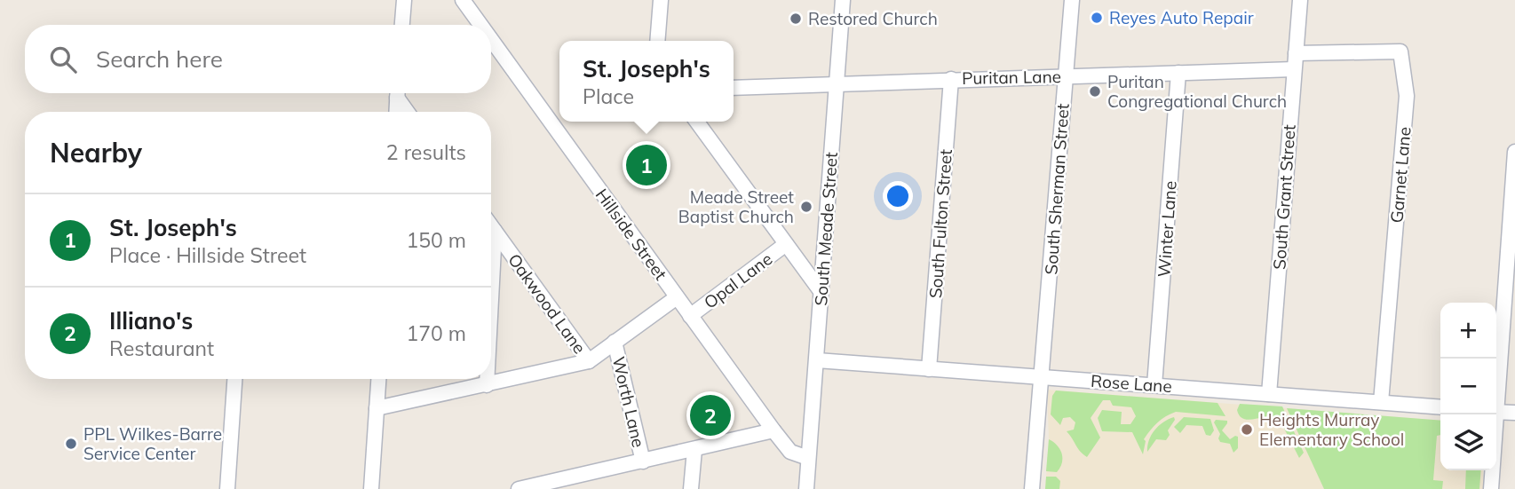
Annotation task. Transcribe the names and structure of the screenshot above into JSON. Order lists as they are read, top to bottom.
{
  "streets": {
    "street": [
      "Puritan Lane",
      "Garnet Lane",
      "South Sherman Street",
      "South Grant Street",
      "South Fulton Street",
      "South Meade Street",
      "Winter Lane",
      "Hillside Street",
      "Opal Lane",
      "Oakwood Lane",
      "Rose Lane",
      "Worth Lane"
    ]
  },
  "crossings": [
    ["Puritan Lane", "South Sherman Street"],
    ["Puritan Lane", "South Grant Street"],
    ["Puritan Lane", "South Fulton Street"],
    ["Puritan Lane", "South Meade Street"],
    ["Puritan Lane", "Winter Lane"],
    ["Garnet Lane", "South Grant Street"],
    ["Garnet Lane", "Rose Lane"],
    ["South Sherman Street", "Rose Lane"],
    ["South Grant Street", "Rose Lane"],
    ["South Fulton Street", "Rose Lane"],
    ["South Meade Street", "Hillside Street"],
    ["South Meade Street", "Rose Lane"],
    ["Winter Lane", "Rose Lane"],
    ["Hillside Street", "Opal Lane"]
  ],
  "places": [
    "Reyes Auto Repair",
    "Restored Church",
    "Puritan Congregational Church",
    "Meade Street Baptist Church",
    "Heights Murray Elementary School",
    "PPL Wilkes-Barre Service Center"
  ],
  "page": {
    "search": "Search here",
    "popup": ["St. Joseph's", "Place"],
    "heading": ["Nearby", "2 results"],
    "pins": ["1", "2"],
    "list": [
      {
        "mark": "1",
        "name": "St. Joseph's",
        "note": "Place · Hillside Street",
        "value": "150 m"
      },
      {
        "mark": "2",
        "name": "Illiano's",
        "note": "Restaurant",
        "value": "170 m"
      }
    ],
    "map_buttons": ["+", "−"]
  }
}
